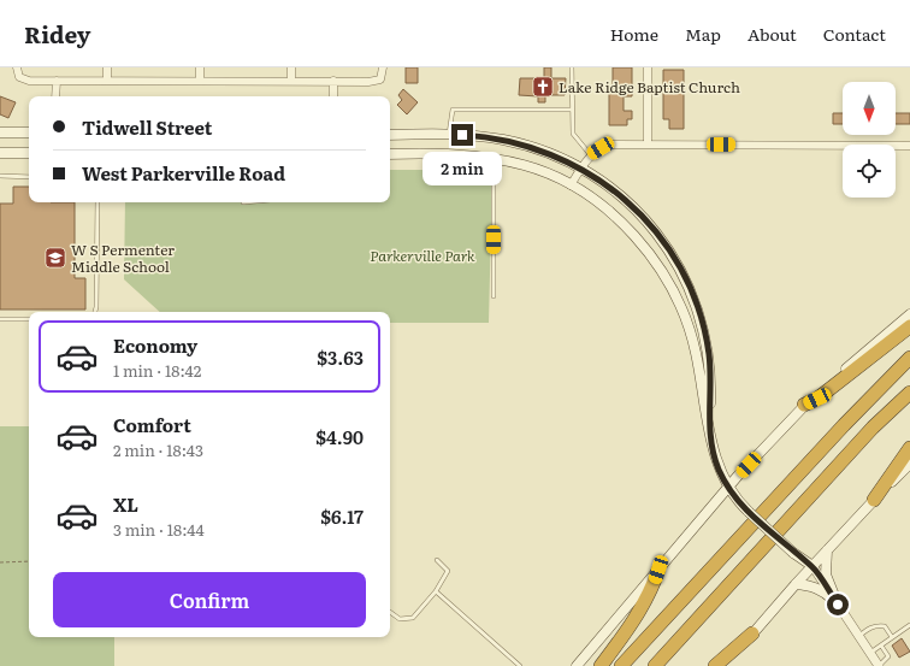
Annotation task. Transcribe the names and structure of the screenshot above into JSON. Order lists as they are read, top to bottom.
{
  "parks": ["Parkerville Park"],
  "places": {
    "church": ["Lake Ridge Baptist Church"],
    "school or university": ["W S Permenter Middle School"]
  },
  "north": "bottom",
  "page": {
    "header": "Ridey",
    "nav": [
      "Home",
      "Map",
      "About",
      "Contact"
    ],
    "banner": ["Tidwell Street", "West Parkerville Road"],
    "bubble": "2 min",
    "list": [
      {
        "name": "Economy",
        "note": "1 min · 18:42",
        "value": "$3.63"
      },
      {
        "name": "Comfort",
        "note": "2 min · 18:43",
        "value": "$4.90"
      },
      {
        "name": "XL",
        "note": "3 min · 18:44",
        "value": "$6.17"
      }
    ],
    "buttons": "Confirm"
  }
}
